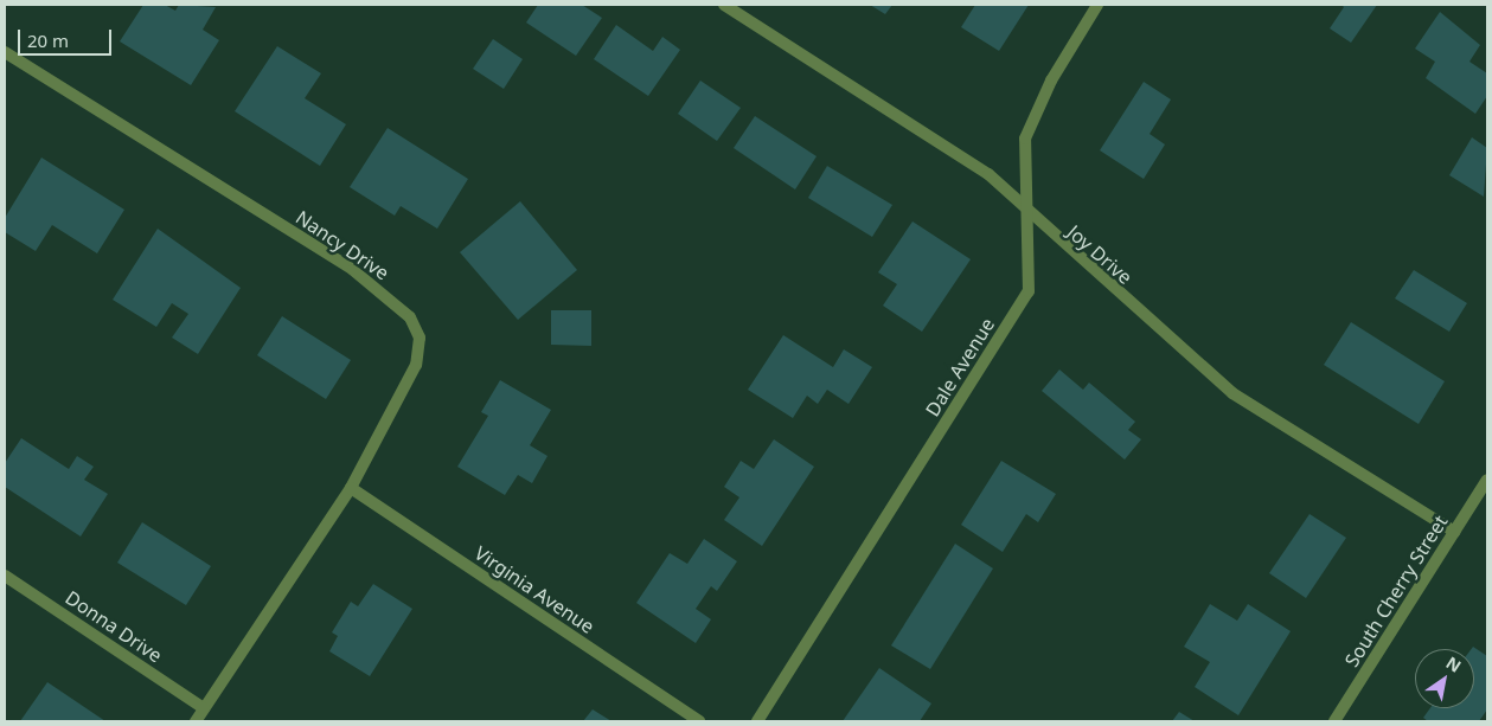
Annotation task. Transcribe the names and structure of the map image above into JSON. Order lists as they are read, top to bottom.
{
  "streets": {
    "street": [
      "Nancy Drive",
      "Joy Drive",
      "Dale Avenue",
      "Virginia Avenue",
      "South Cherry Street",
      "Donna Drive"
    ]
  },
  "crossings": [
    ["Nancy Drive", "Virginia Avenue"],
    ["Nancy Drive", "Donna Drive"],
    ["Joy Drive", "Dale Avenue"],
    ["Joy Drive", "South Cherry Street"]
  ],
  "scale_bar": "20 m",
  "north": "top right"
}
